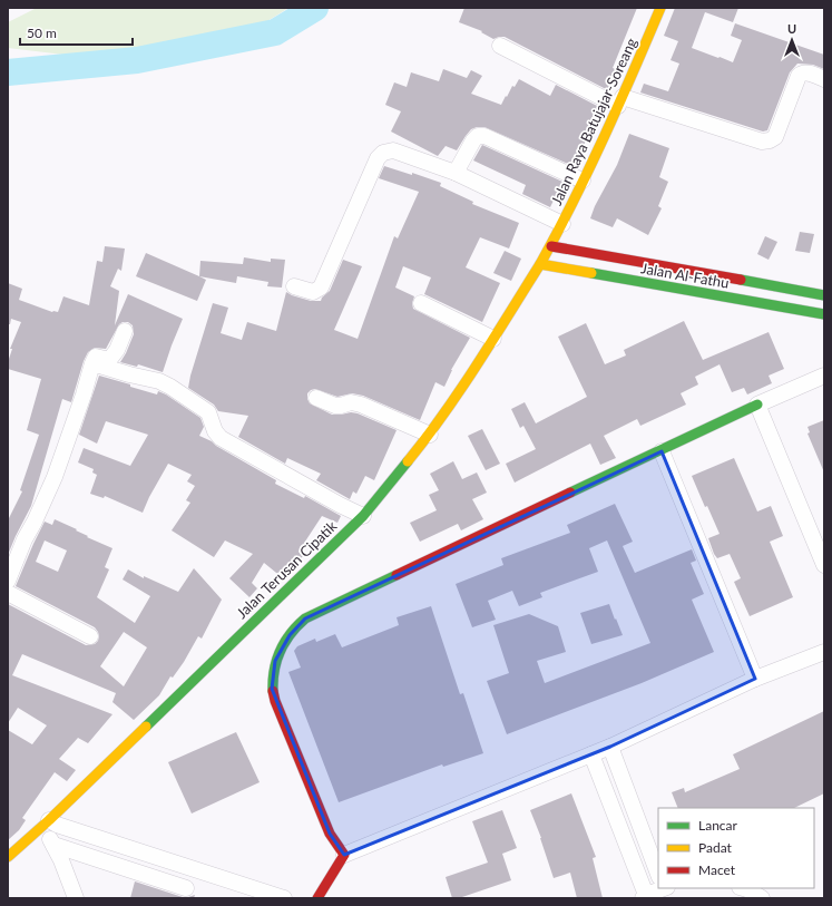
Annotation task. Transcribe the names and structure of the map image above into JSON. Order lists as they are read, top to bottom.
{
  "streets": {
    "main road": ["Jalan Raya Batujajar-Soreang", "Jalan Al-Fathu", "Jalan Terusan Cipatik"]
  },
  "crossings": [
    ["Jalan Raya Batujajar-Soreang", "Jalan Al-Fathu"],
    ["Jalan Raya Batujajar-Soreang", "Jalan Terusan Cipatik"],
    ["Jalan Al-Fathu", "Jalan Terusan Cipatik"]
  ],
  "legend": ["Lancar", "Padat", "Macet"],
  "scale_bar": "50 m",
  "north": "top"
}
